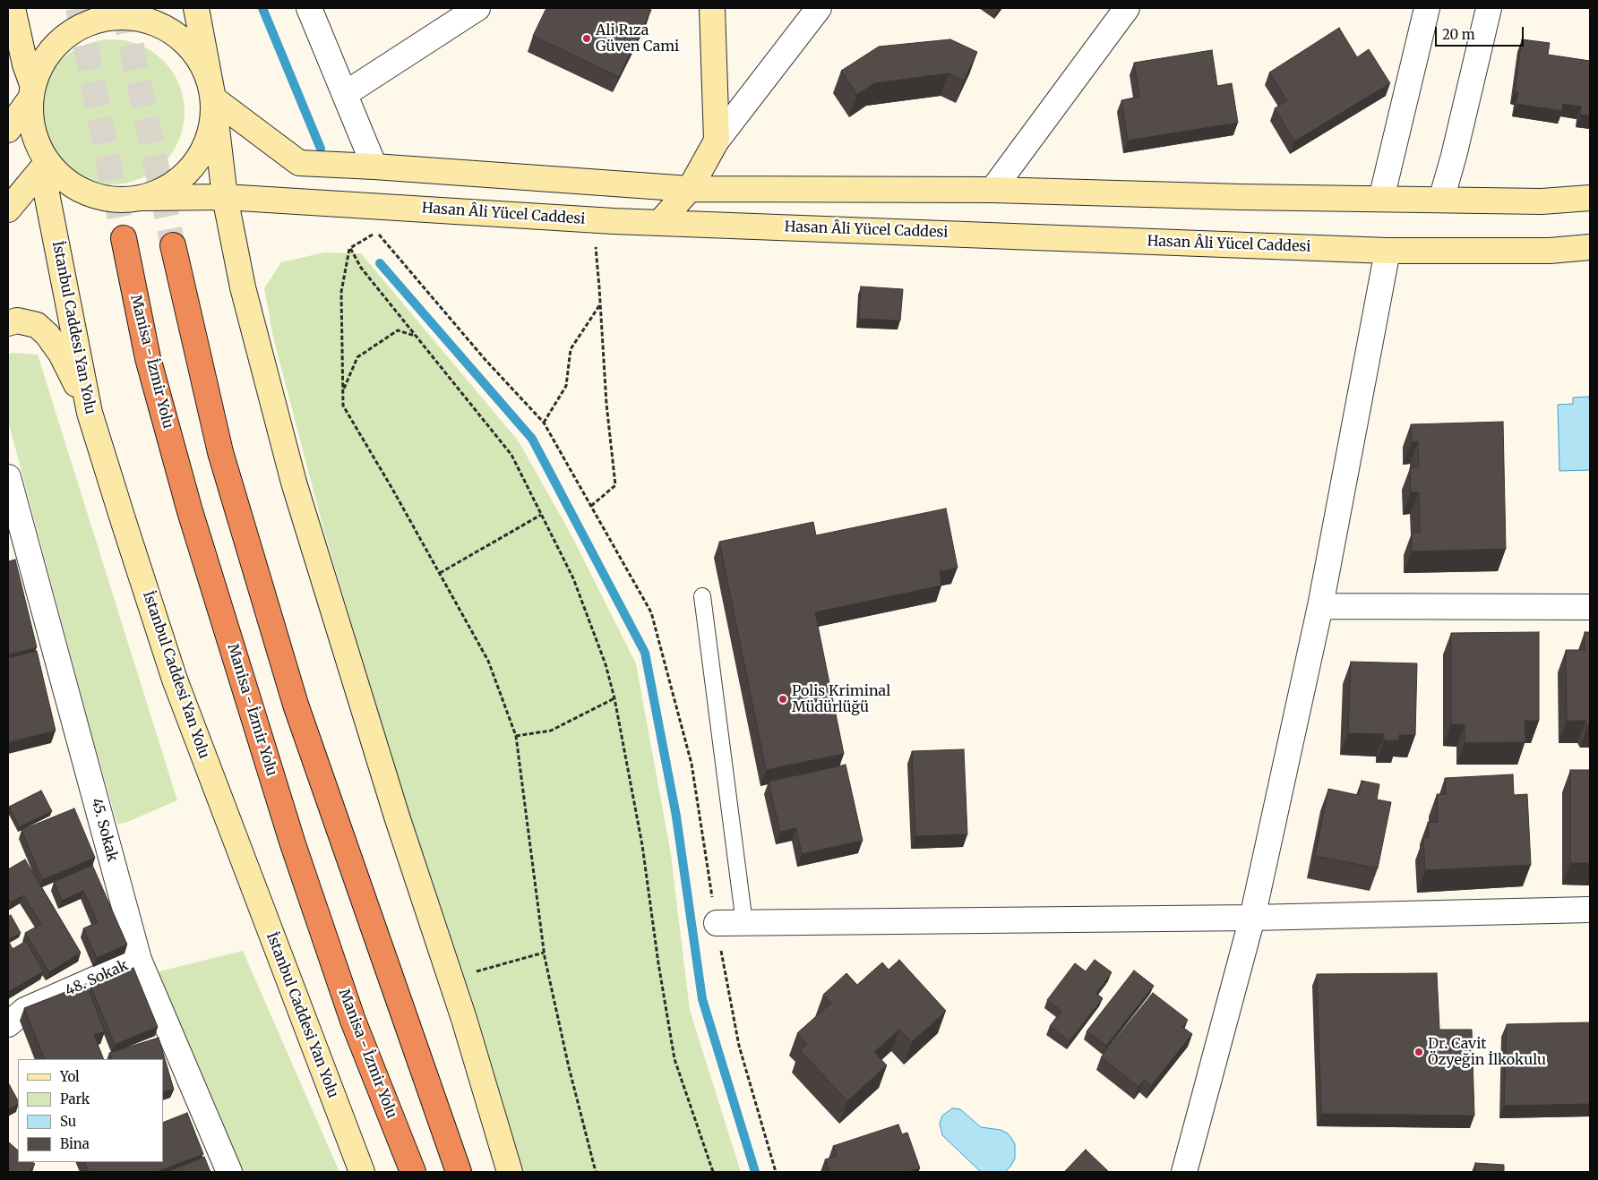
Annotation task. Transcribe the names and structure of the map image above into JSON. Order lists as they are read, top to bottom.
{
  "streets": {
    "highway": ["Manisa - İzmir Yolu"],
    "main road": ["Hasan Âli Yücel Caddesi", "İstanbul Caddesi Yan Yolu"],
    "street": ["45. Sokak", "48. Sokak"]
  },
  "crossings": [
    ["Hasan Âli Yücel Caddesi", "İstanbul Caddesi Yan Yolu"],
    ["45. Sokak", "48. Sokak"]
  ],
  "places": ["Ali Rıza Güven Cami", "Polis Kriminal Müdürlüğü", "Dr. Cavit Özyeğin İlkokulu"],
  "legend": [
    "Yol",
    "Park",
    "Su",
    "Bina"
  ],
  "scale_bar": "20 m"
}
